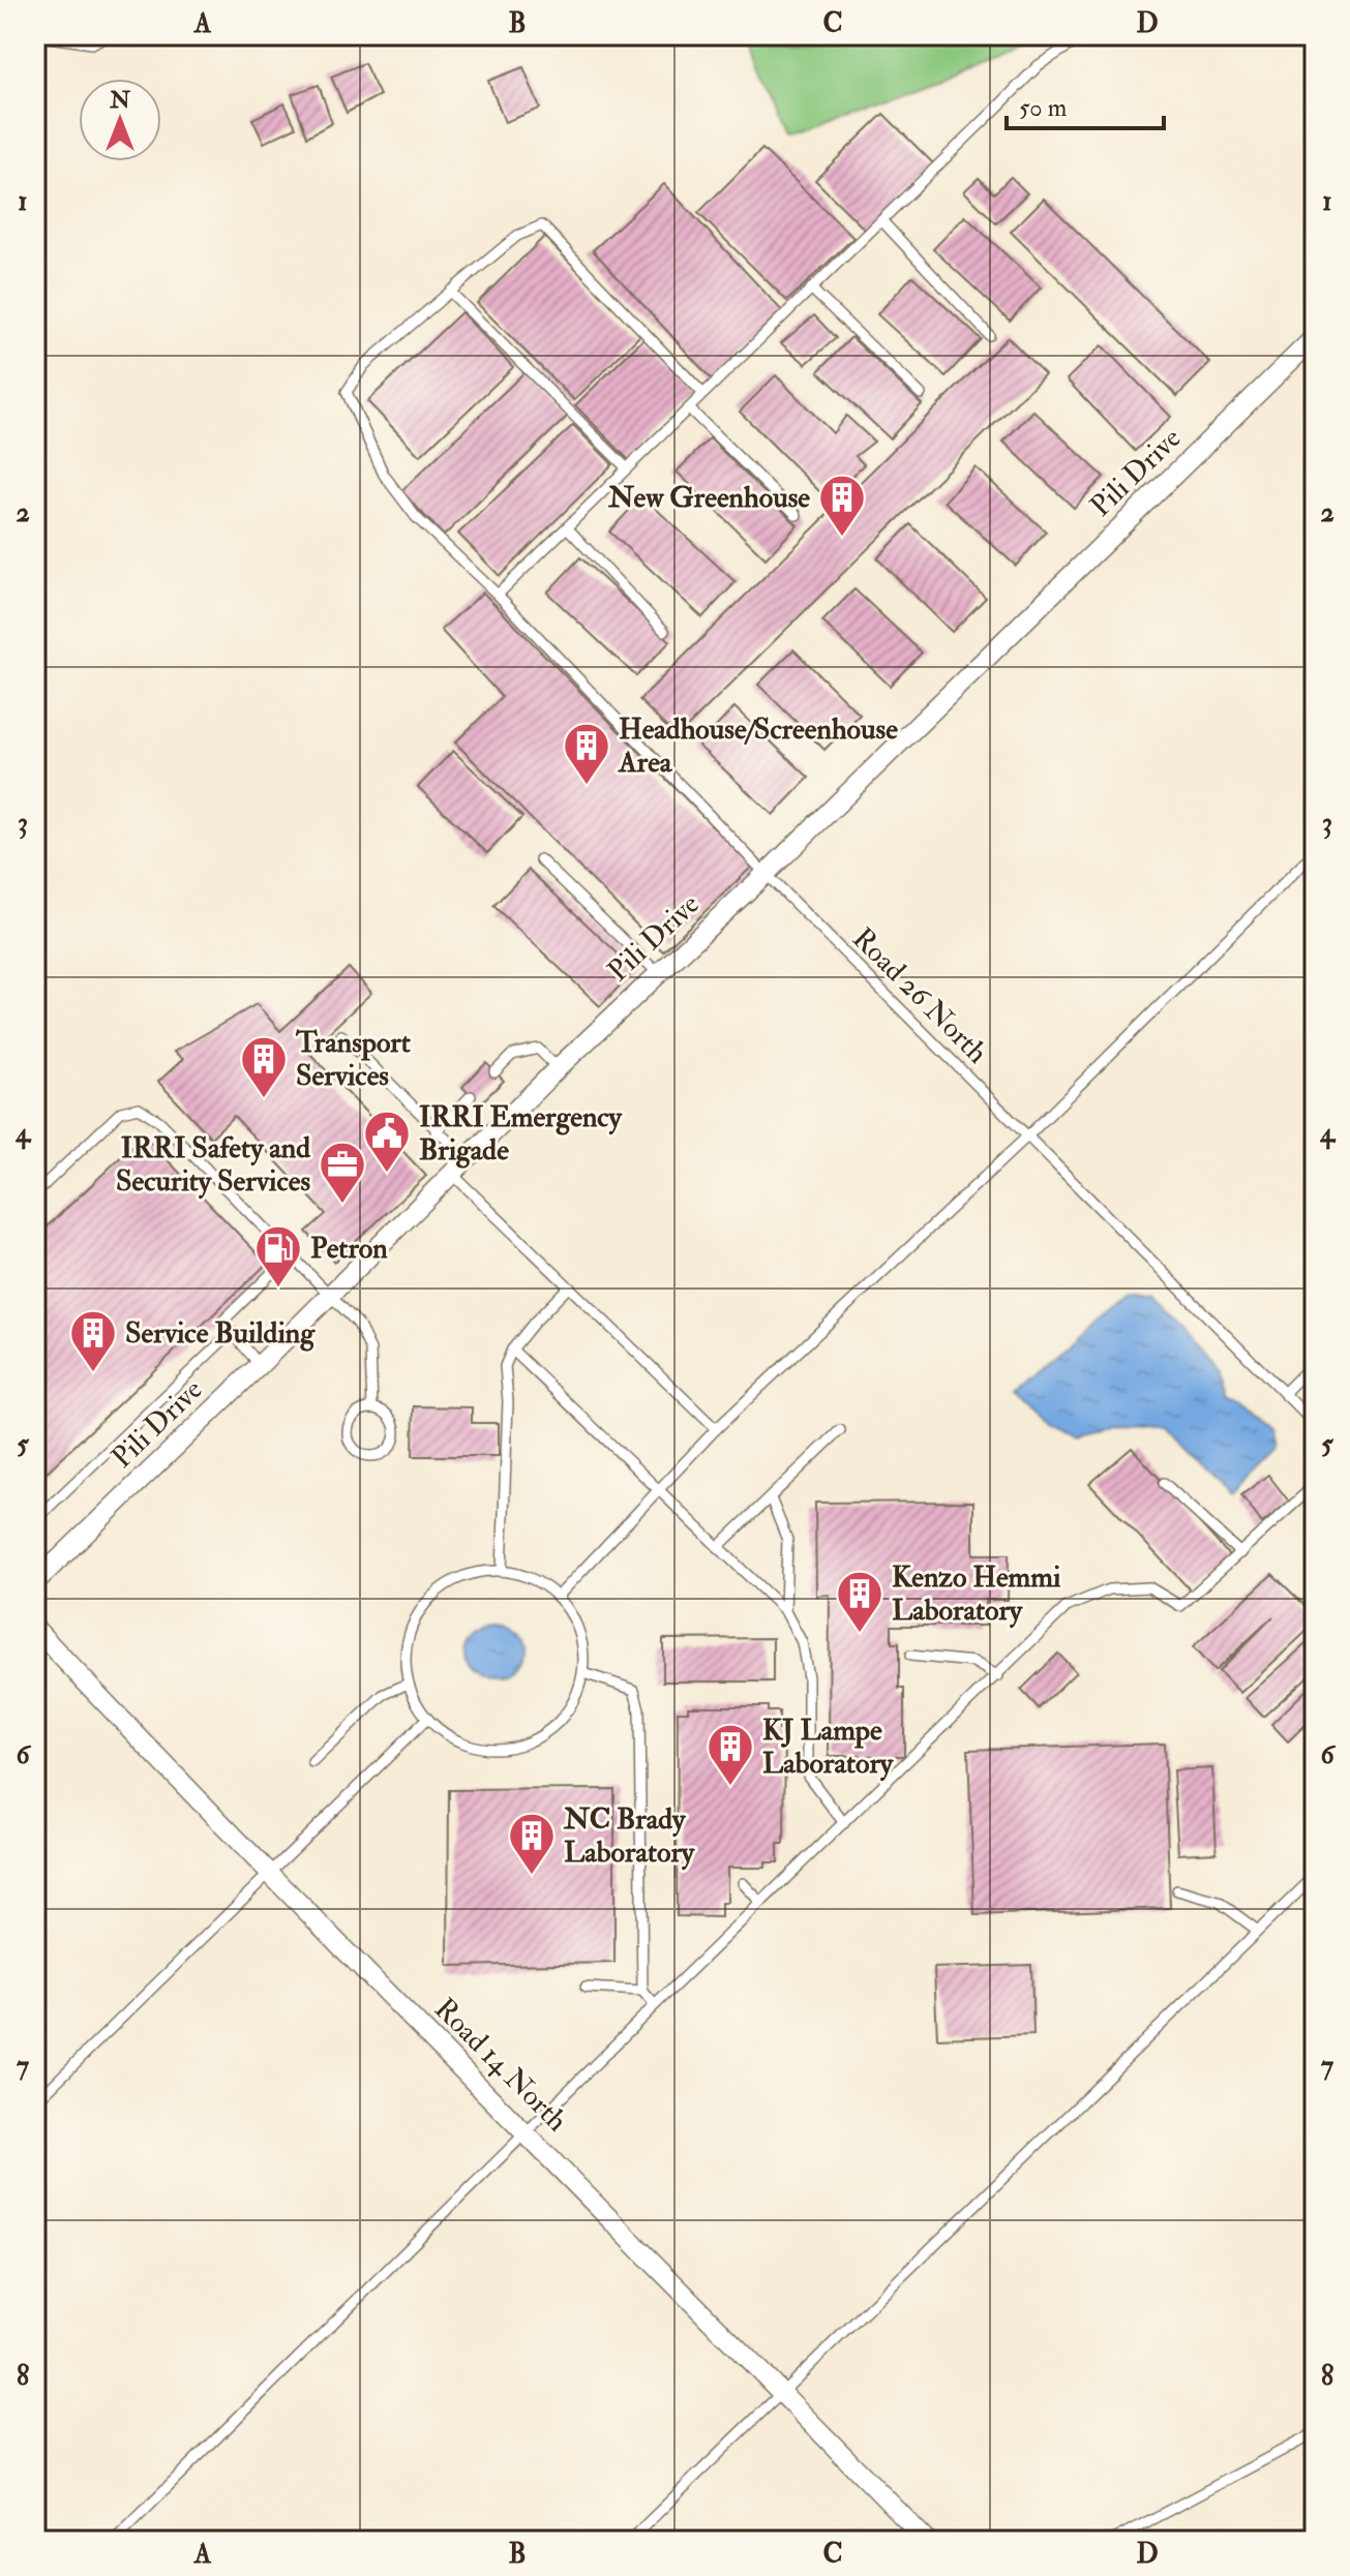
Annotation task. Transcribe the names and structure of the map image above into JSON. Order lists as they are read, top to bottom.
{
  "streets": {
    "street": ["Pili Drive", "Road 14 North"],
    "lane": ["Road 26 North"]
  },
  "crossings": [
    ["Pili Drive", "Road 26 North"]
  ],
  "places": {
    "building": [
      "New Greenhouse",
      "Headhouse/Screenhouse Area",
      "Transport Services",
      "Service Building",
      "Kenzo Hemmi Laboratory",
      "KJ Lampe Laboratory",
      "NC Brady Laboratory"
    ],
    "public building": ["IRRI Emergency Brigade"],
    "office": ["IRRI Safety and Security Services"],
    "fuel station": ["Petron"]
  },
  "scale_bar": "50 m",
  "north": "top",
  "grid": {
    "columns": [
      "A",
      "B",
      "C",
      "D"
    ],
    "rows": [
      "1",
      "2",
      "3",
      "4",
      "5",
      "6",
      "7",
      "8"
    ]
  }
}
